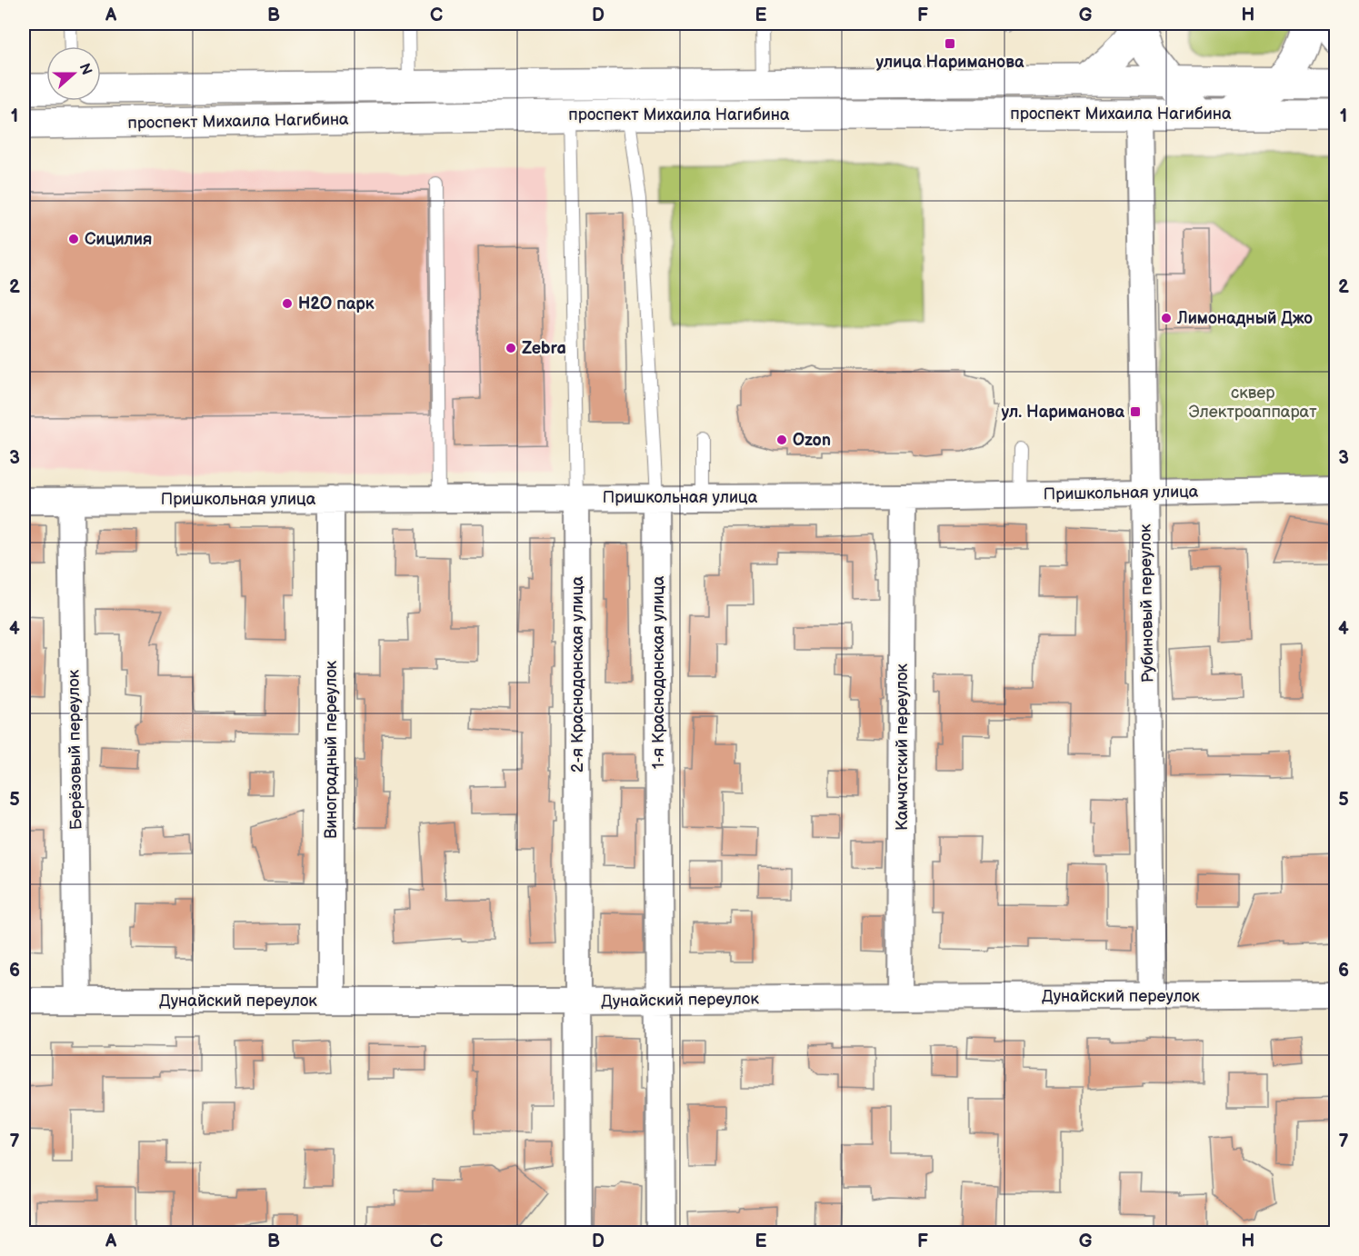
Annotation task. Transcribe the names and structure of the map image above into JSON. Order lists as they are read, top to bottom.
{
  "streets": {
    "main road": ["проспект Михаила Нагибина"],
    "street": [
      "Пришкольная улица",
      "Рубиновый переулок",
      "1-я Краснодонская улица",
      "2-я Краснодонская улица",
      "Камчатский переулок",
      "Берёзовый переулок",
      "Виноградный переулок",
      "Дунайский переулок"
    ]
  },
  "crossings": [
    ["проспект Михаила Нагибина", "Рубиновый переулок"],
    ["проспект Михаила Нагибина", "1-я Краснодонская улица"],
    ["проспект Михаила Нагибина", "2-я Краснодонская улица"],
    ["Пришкольная улица", "Рубиновый переулок"],
    ["Пришкольная улица", "1-я Краснодонская улица"],
    ["Пришкольная улица", "2-я Краснодонская улица"],
    ["Пришкольная улица", "Камчатский переулок"],
    ["Пришкольная улица", "Берёзовый переулок"],
    ["Пришкольная улица", "Виноградный переулок"],
    ["Рубиновый переулок", "Дунайский переулок"],
    ["1-я Краснодонская улица", "Дунайский переулок"],
    ["2-я Краснодонская улица", "Дунайский переулок"],
    ["Камчатский переулок", "Дунайский переулок"],
    ["Берёзовый переулок", "Дунайский переулок"],
    ["Виноградный переулок", "Дунайский переулок"]
  ],
  "parks": ["cквер Электроаппарат"],
  "places": {
    "transit": ["улица Нариманова", "ул. Нариманова"],
    "other": [
      "Сицилия",
      "H2O парк",
      "Лимонадный Джо",
      "Zebra",
      "Ozon"
    ]
  },
  "north": "right",
  "grid": {
    "columns": [
      "A",
      "B",
      "C",
      "D",
      "E",
      "F",
      "G",
      "H"
    ],
    "rows": [
      "1",
      "2",
      "3",
      "4",
      "5",
      "6",
      "7"
    ]
  }
}
